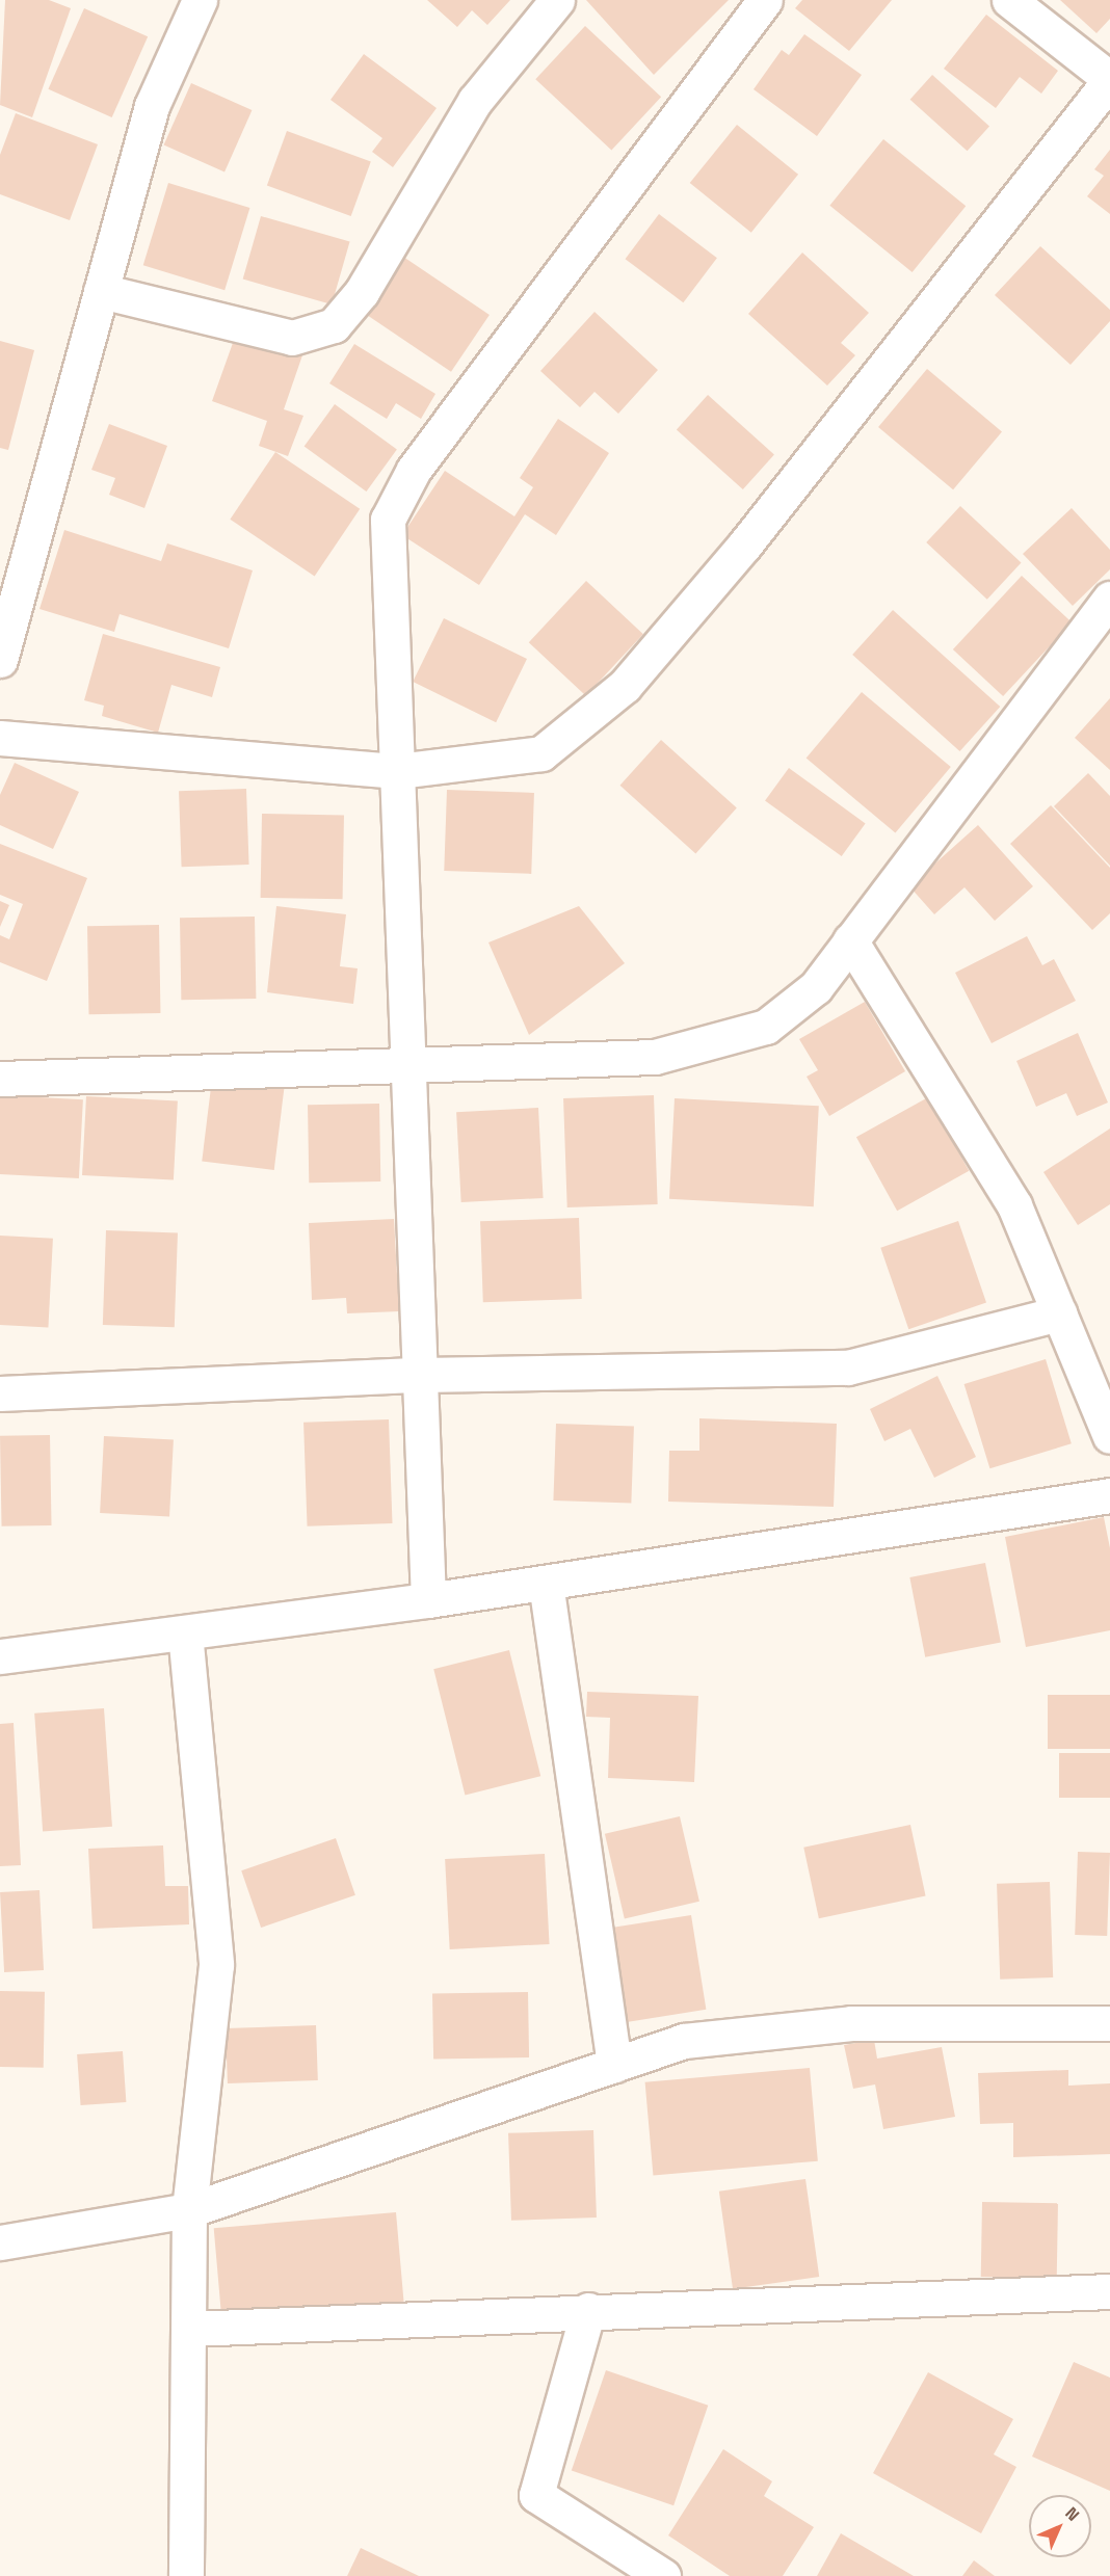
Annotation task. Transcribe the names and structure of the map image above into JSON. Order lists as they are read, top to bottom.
{
  "north": "top right"
}
